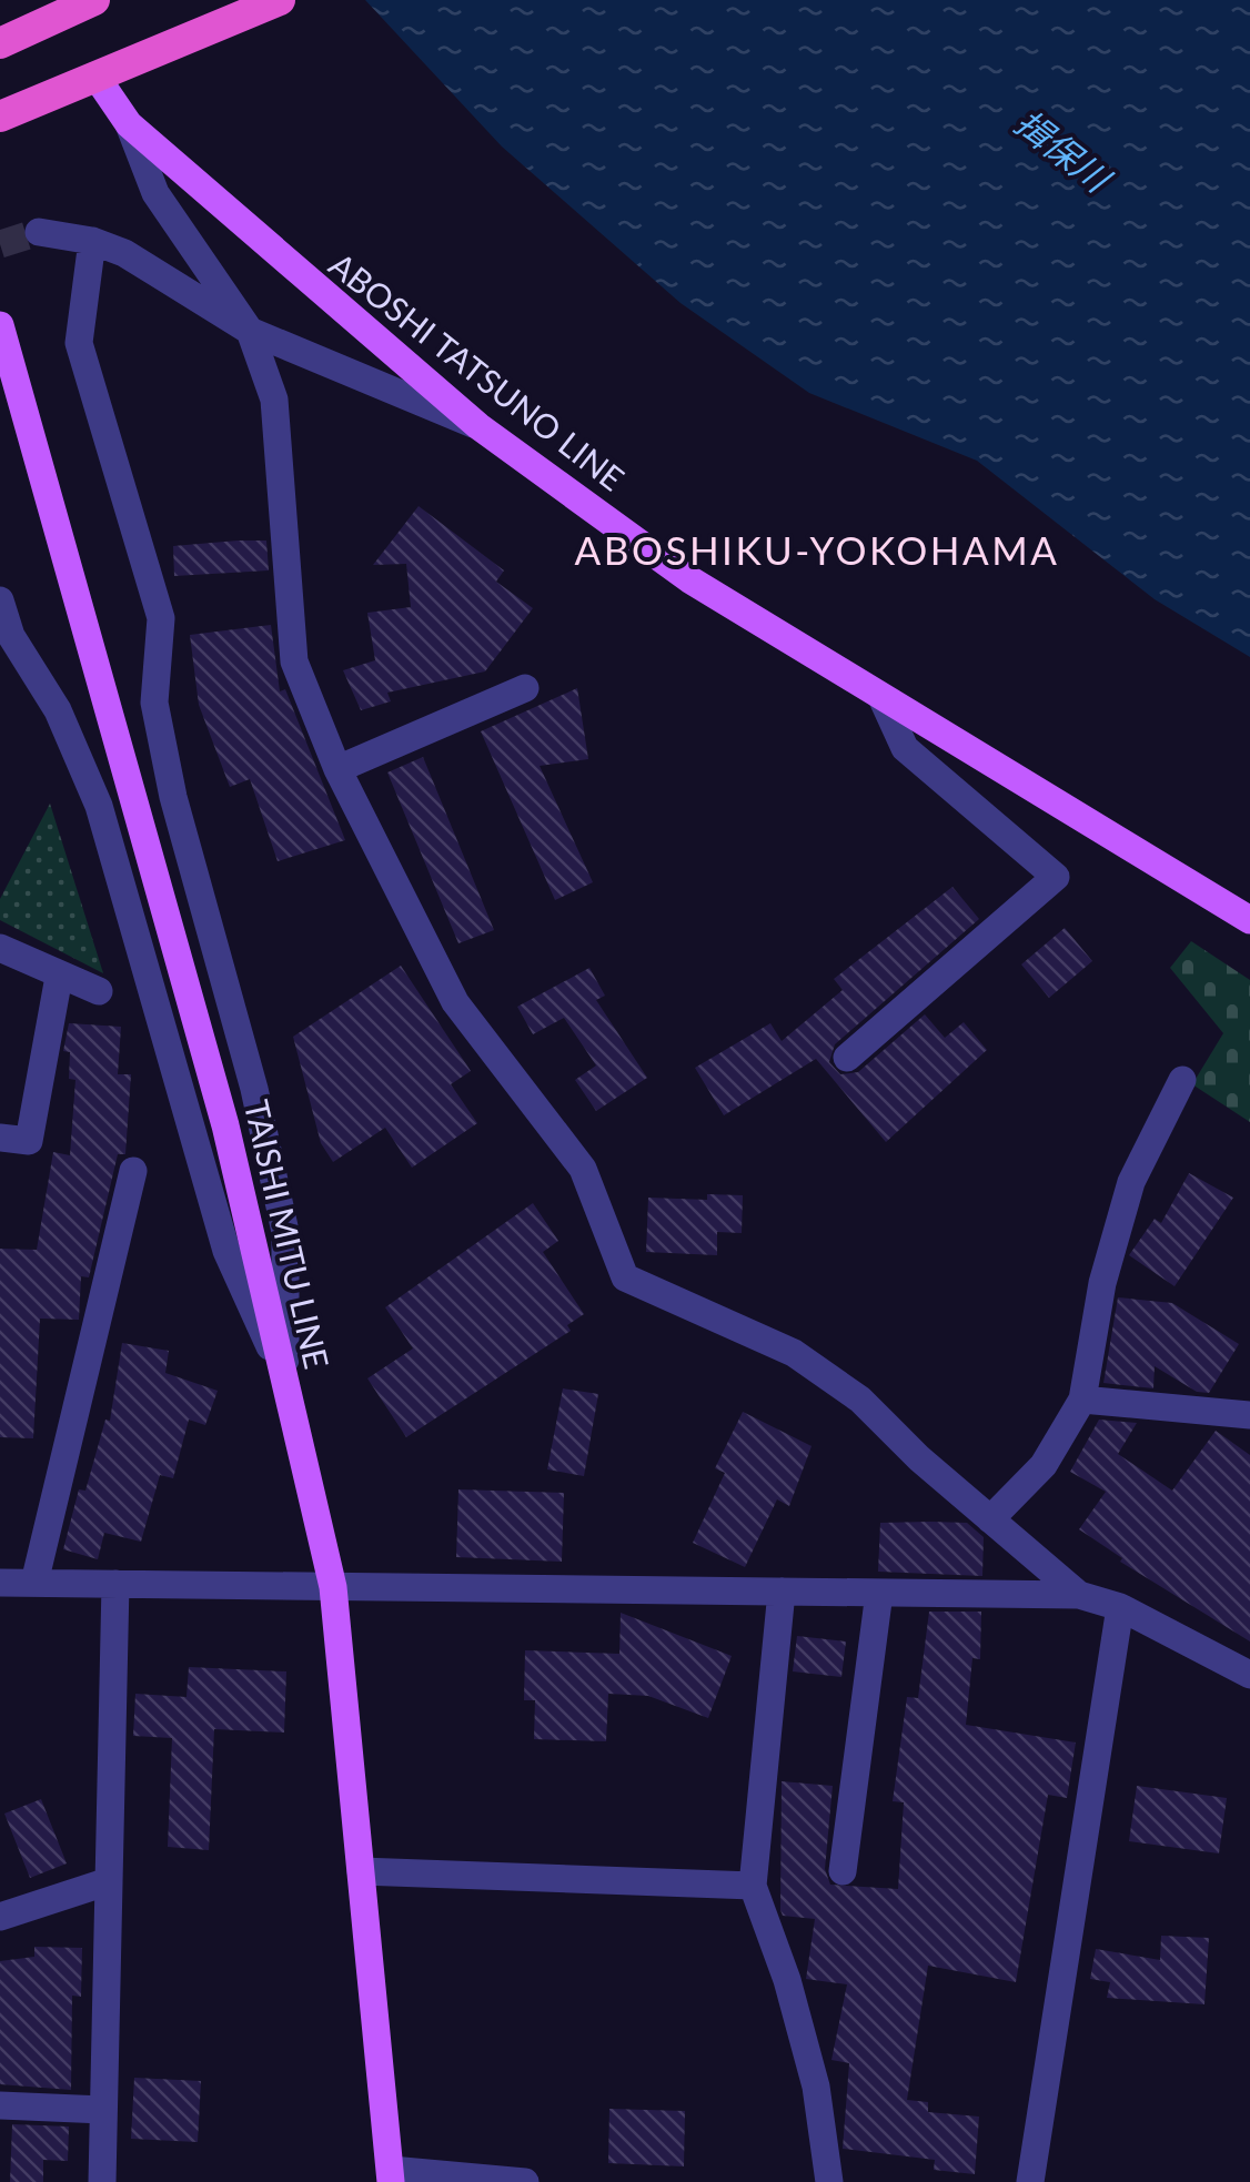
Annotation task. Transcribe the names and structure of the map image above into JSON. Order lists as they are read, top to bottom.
{
  "streets": {
    "main road": ["ABOSHI TATSUNO LINE", "TAISHI MITU LINE"]
  },
  "districts": ["ABOSHIKU-YOKOHAMA"],
  "water": ["揖保川"]
}
